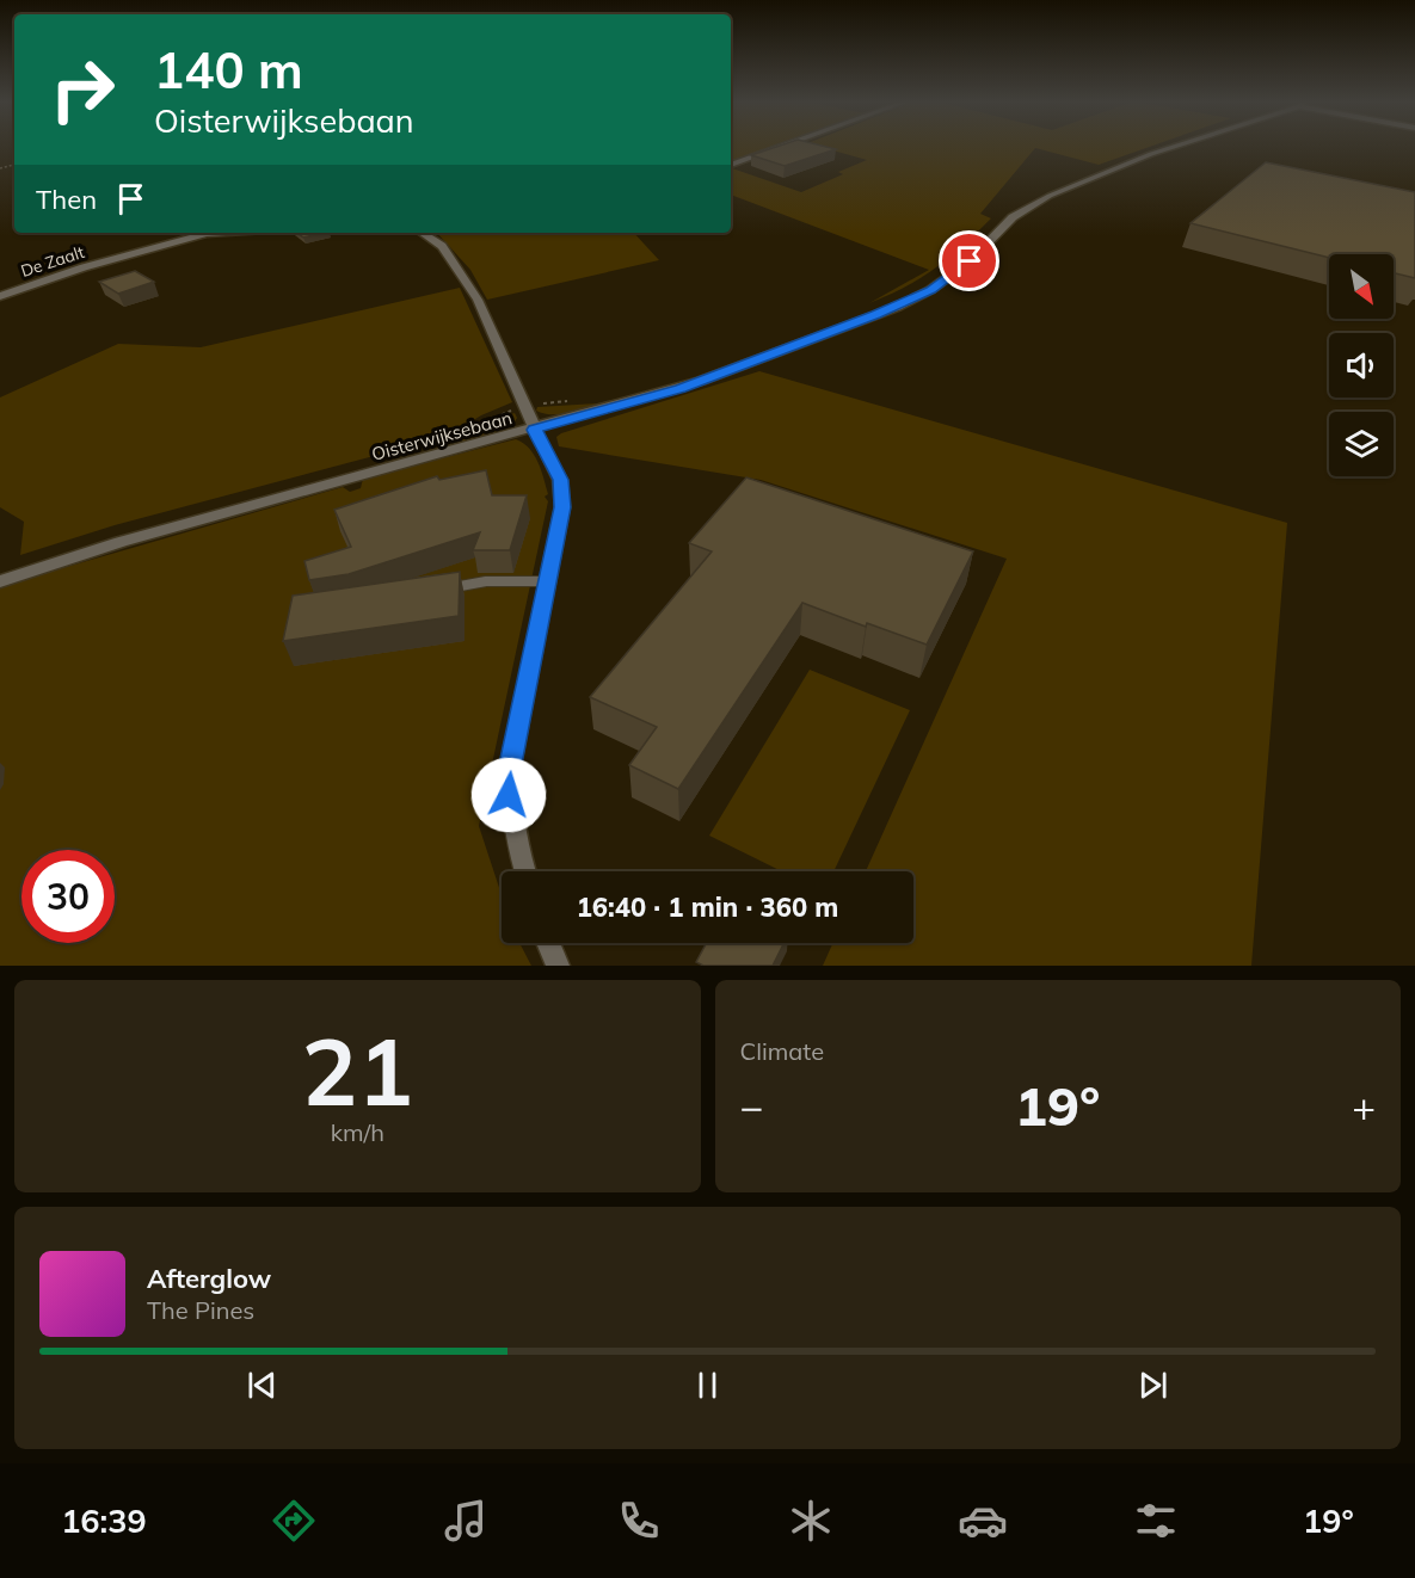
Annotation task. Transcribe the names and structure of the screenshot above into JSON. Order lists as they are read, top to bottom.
{
  "streets": {
    "street": ["De Zaalt", "Oisterwijksebaan"]
  },
  "north": "bottom right",
  "page": {
    "turn": ["140 m", "Oisterwijksebaan"],
    "then": "Then",
    "limit": "30",
    "trip": "16:40 · 1 min · 360 m",
    "tile": [
      ["21", "km/h"],
      "Climate"
    ],
    "heat": ["−", "19°", "+"],
    "song": ["Afterglow", "The Pines"],
    "tabs": ["16:39", "19°"]
  }
}
